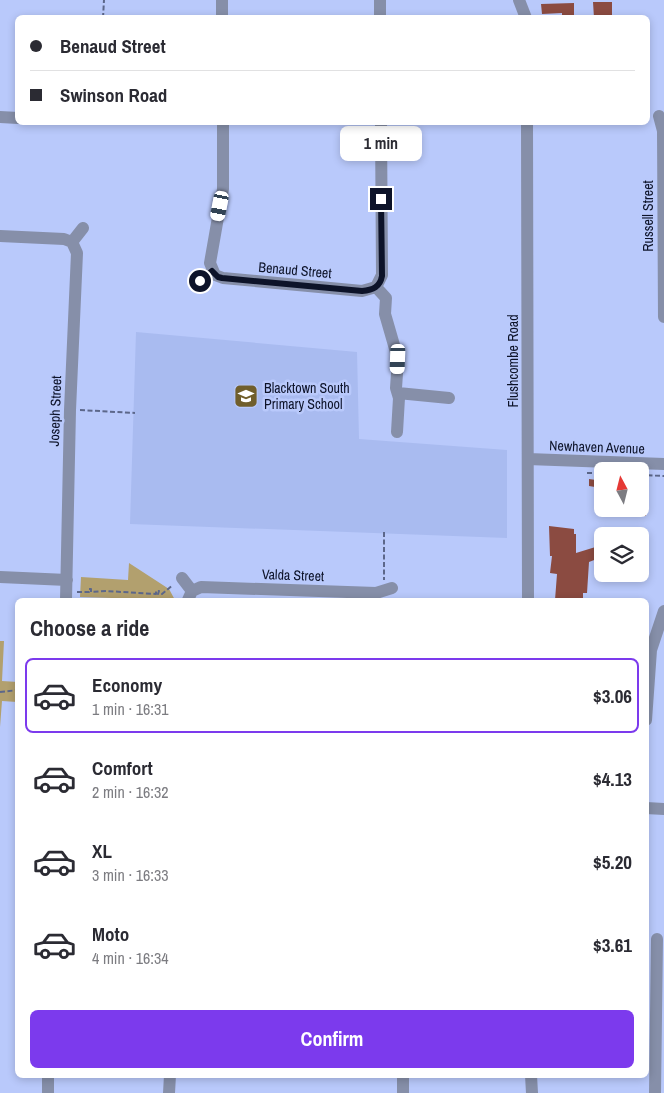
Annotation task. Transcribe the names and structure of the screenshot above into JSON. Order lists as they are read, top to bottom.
{
  "streets": {
    "street": [
      "Russell Street",
      "Benaud Street",
      "Flushcombe Road",
      "Joseph Street",
      "Newhaven Avenue",
      "Valda Street"
    ]
  },
  "crossings": [
    ["Flushcombe Road", "Newhaven Avenue"]
  ],
  "places": {
    "school or university": ["Blacktown South Primary School"]
  },
  "north": "top",
  "page": {
    "banner": ["Benaud Street", "Swinson Road"],
    "bubble": "1 min",
    "heading": "Choose a ride",
    "list": [
      {
        "name": "Economy",
        "note": "1 min · 16:31",
        "value": "$3.06"
      },
      {
        "name": "Comfort",
        "note": "2 min · 16:32",
        "value": "$4.13"
      },
      {
        "name": "XL",
        "note": "3 min · 16:33",
        "value": "$5.20"
      },
      {
        "name": "Moto",
        "note": "4 min · 16:34",
        "value": "$3.61"
      }
    ],
    "buttons": "Confirm"
  }
}
